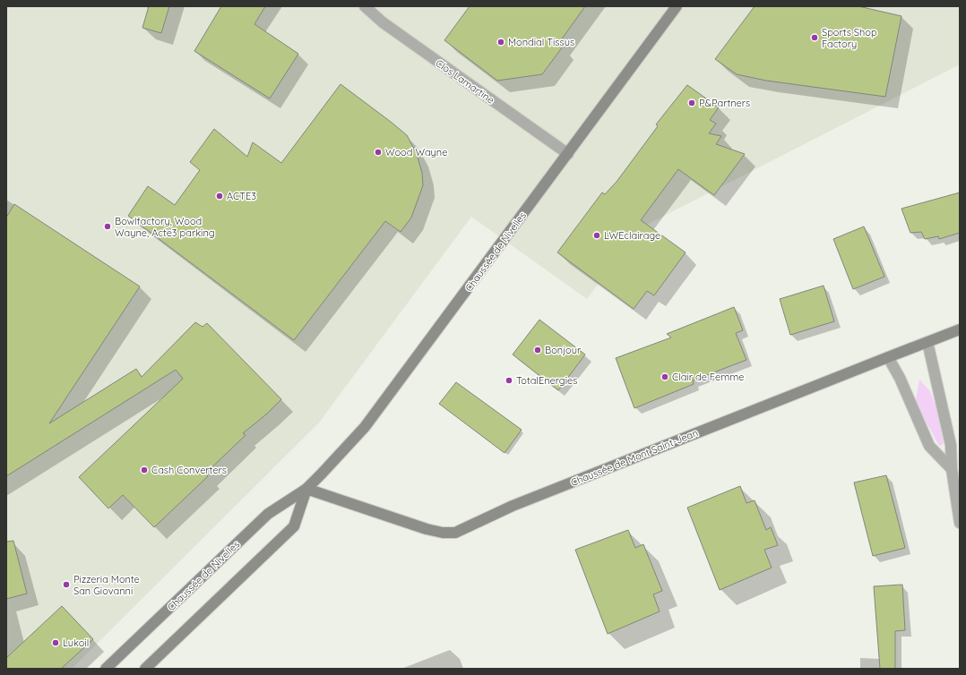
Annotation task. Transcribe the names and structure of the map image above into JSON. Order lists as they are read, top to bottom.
{
  "streets": {
    "main road": ["Chaussée de Nivelles", "Chaussée de Mont Saint-Jean"],
    "street": ["Clos Lamartine"]
  },
  "crossings": [
    ["Clos Lamartine", "Chaussée de Nivelles"],
    ["Chaussée de Nivelles", "Chaussée de Mont Saint-Jean"]
  ],
  "places": [
    "Sports Shop Factory",
    "Mondial Tissus",
    "P&Partners",
    "Wood Wayne",
    "ACTE3",
    "Bowlfactory, Wood Wayne, Acte3 parking",
    "LWEclairage",
    "Bonjour",
    "Clair de Femme",
    "TotalEnergies",
    "Cash Converters",
    "Pizzeria Monte San Giovanni",
    "Lukoil"
  ]
}
